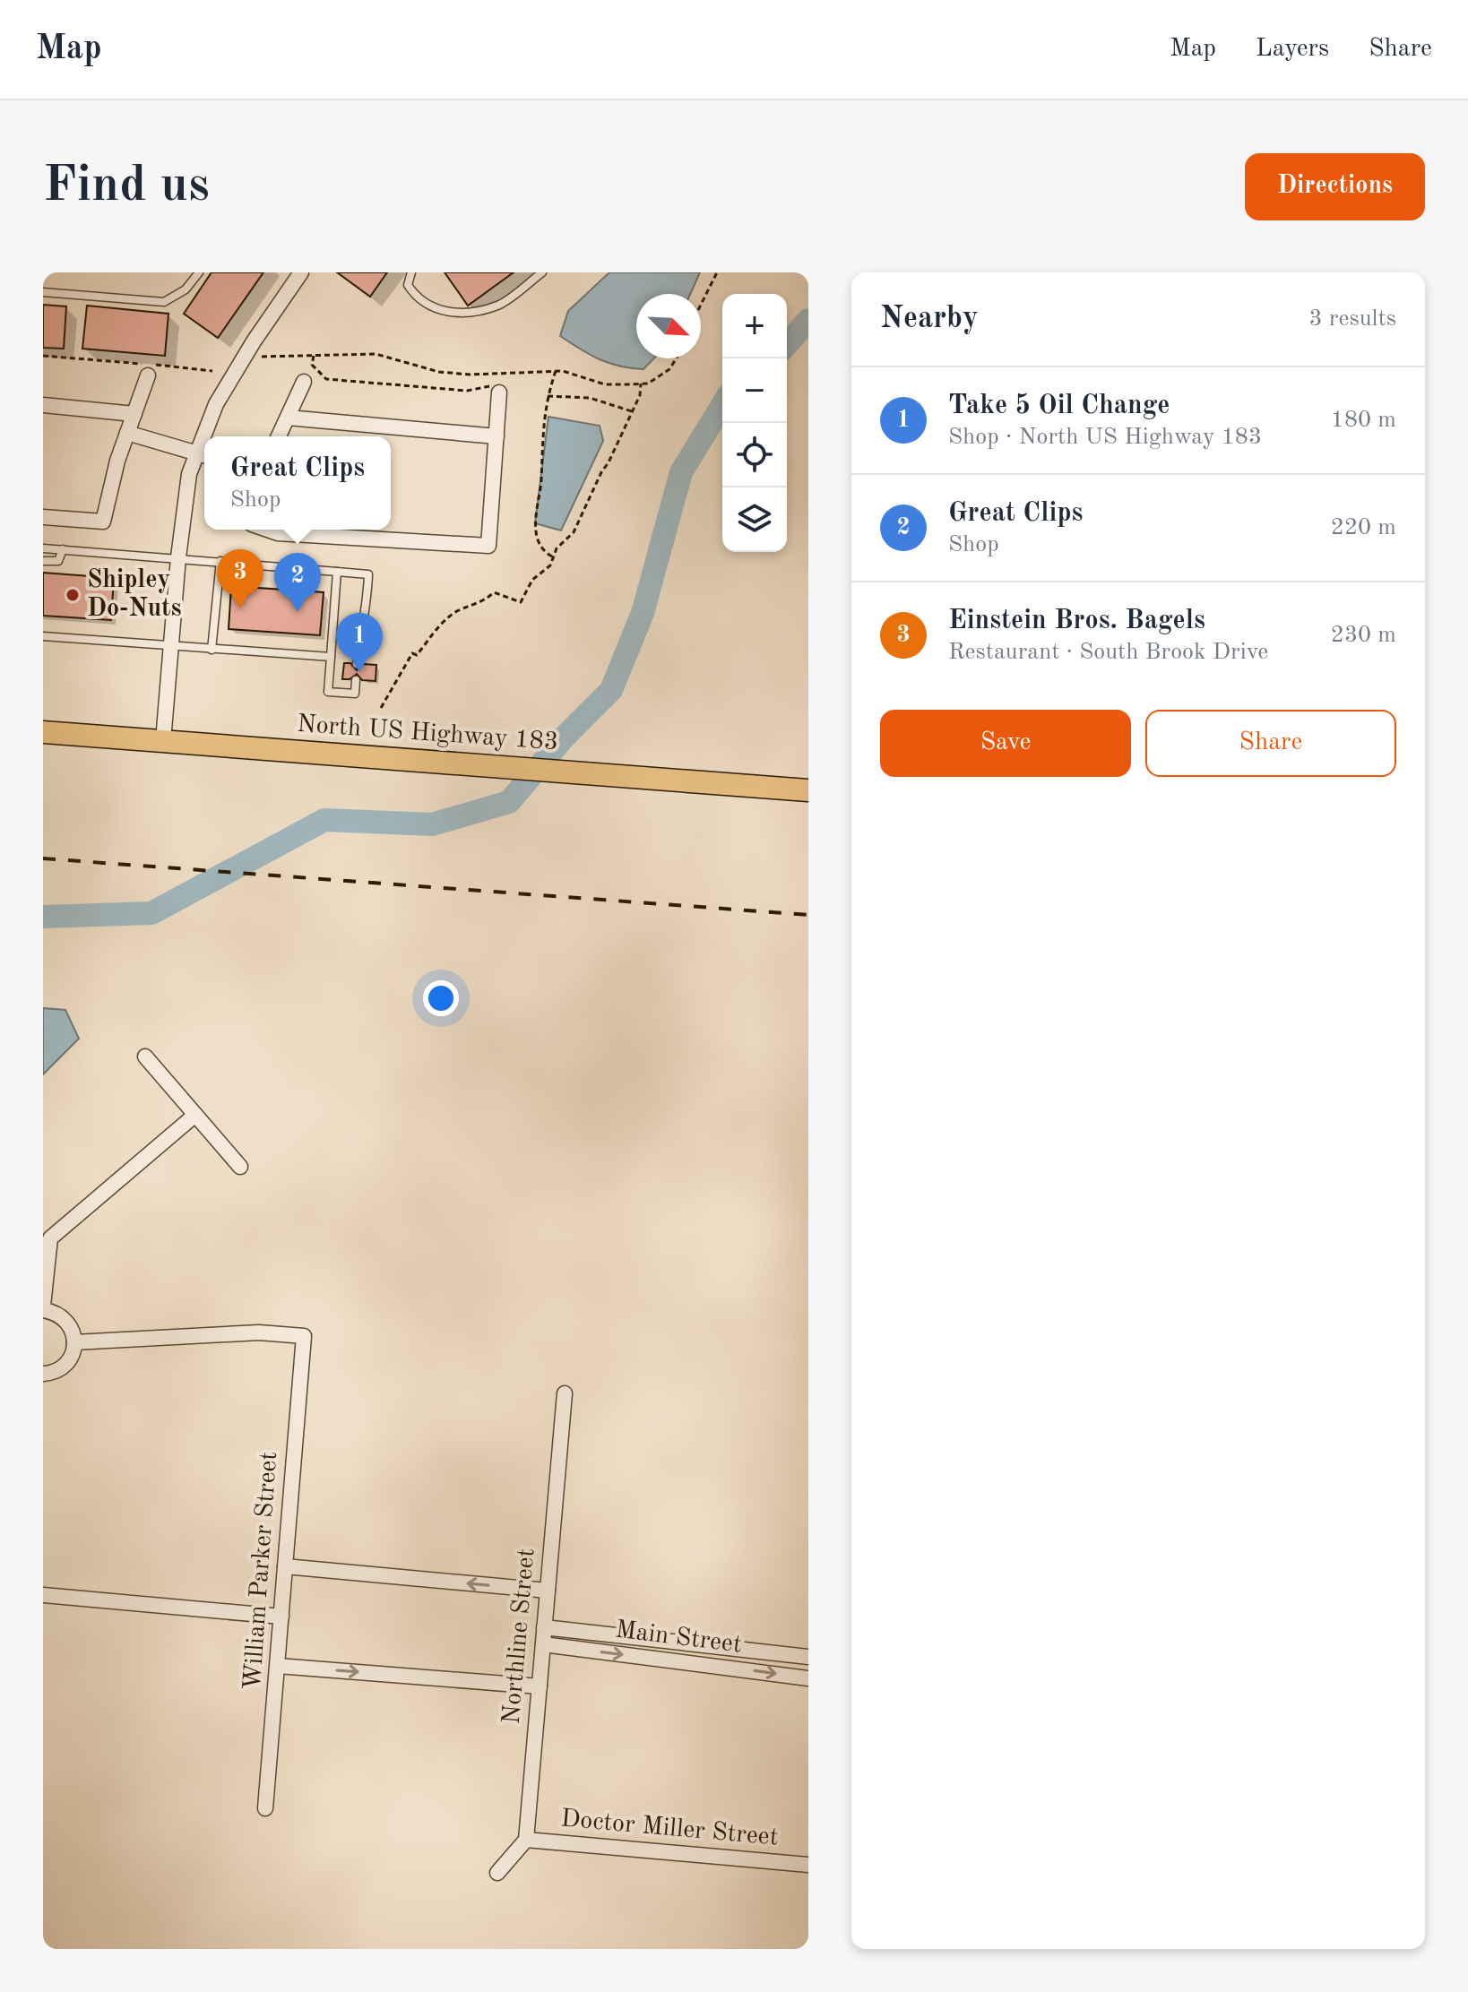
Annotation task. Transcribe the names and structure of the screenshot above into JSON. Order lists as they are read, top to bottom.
{
  "streets": {
    "main road": ["North US Highway 183"],
    "street": [
      "William Parker Street",
      "Northline Street",
      "Main Street",
      "Doctor Miller Street"
    ]
  },
  "crossings": [
    ["Northline Street", "Main Street"],
    ["Northline Street", "Doctor Miller Street"]
  ],
  "places": ["Shipley Do-Nuts"],
  "north": "bottom right",
  "page": {
    "header": "Map",
    "nav": ["Map", "Layers", "Share"],
    "buttons": [
      "Directions",
      ["Save", "Share"]
    ],
    "title": "Find us",
    "heading": ["Nearby", "3 results"],
    "map_buttons": ["+", "−"],
    "list": [
      {
        "mark": "1",
        "name": "Take 5 Oil Change",
        "note": "Shop · North US Highway 183",
        "value": "180 m"
      },
      {
        "mark": "2",
        "name": "Great Clips",
        "note": "Shop",
        "value": "220 m"
      },
      {
        "mark": "3",
        "name": "Einstein Bros. Bagels",
        "note": "Restaurant · South Brook Drive",
        "value": "230 m"
      }
    ],
    "popup": ["Great Clips", "Shop"],
    "pins": ["3", "2", "1"]
  }
}
